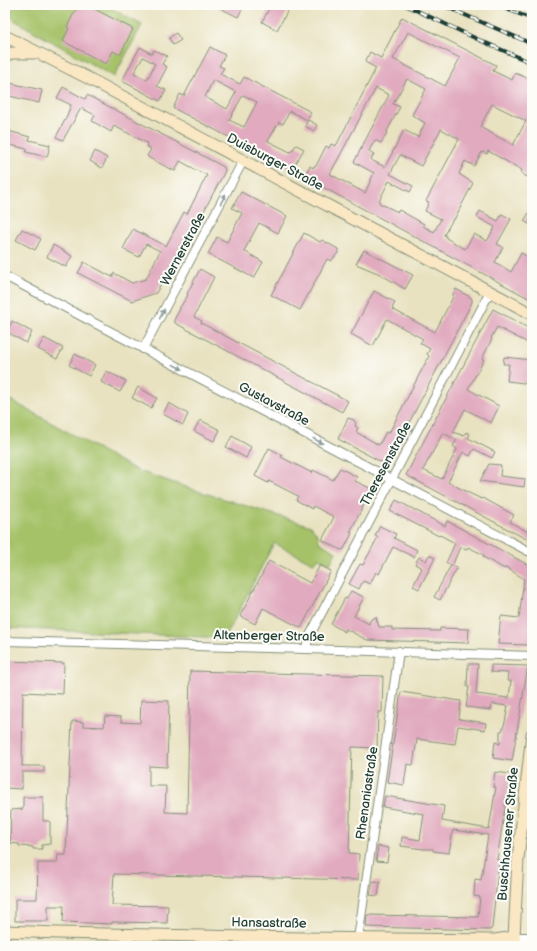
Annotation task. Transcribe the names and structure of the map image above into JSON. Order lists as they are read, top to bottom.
{
  "streets": {
    "main road": ["Duisburger Straße", "Buschhausener Straße", "Hansastraße"],
    "street": [
      "Wernerstraße",
      "Gustavstraße",
      "Theresenstraße",
      "Altenberger Straße",
      "Rhenaniastraße"
    ]
  },
  "crossings": [
    ["Duisburger Straße", "Wernerstraße"],
    ["Duisburger Straße", "Theresenstraße"],
    ["Wernerstraße", "Gustavstraße"],
    ["Gustavstraße", "Theresenstraße"],
    ["Theresenstraße", "Altenberger Straße"],
    ["Altenberger Straße", "Rhenaniastraße"],
    ["Rhenaniastraße", "Hansastraße"],
    ["Buschhausener Straße", "Hansastraße"]
  ],
  "one_way": ["Wernerstraße", "Gustavstraße"]
}
